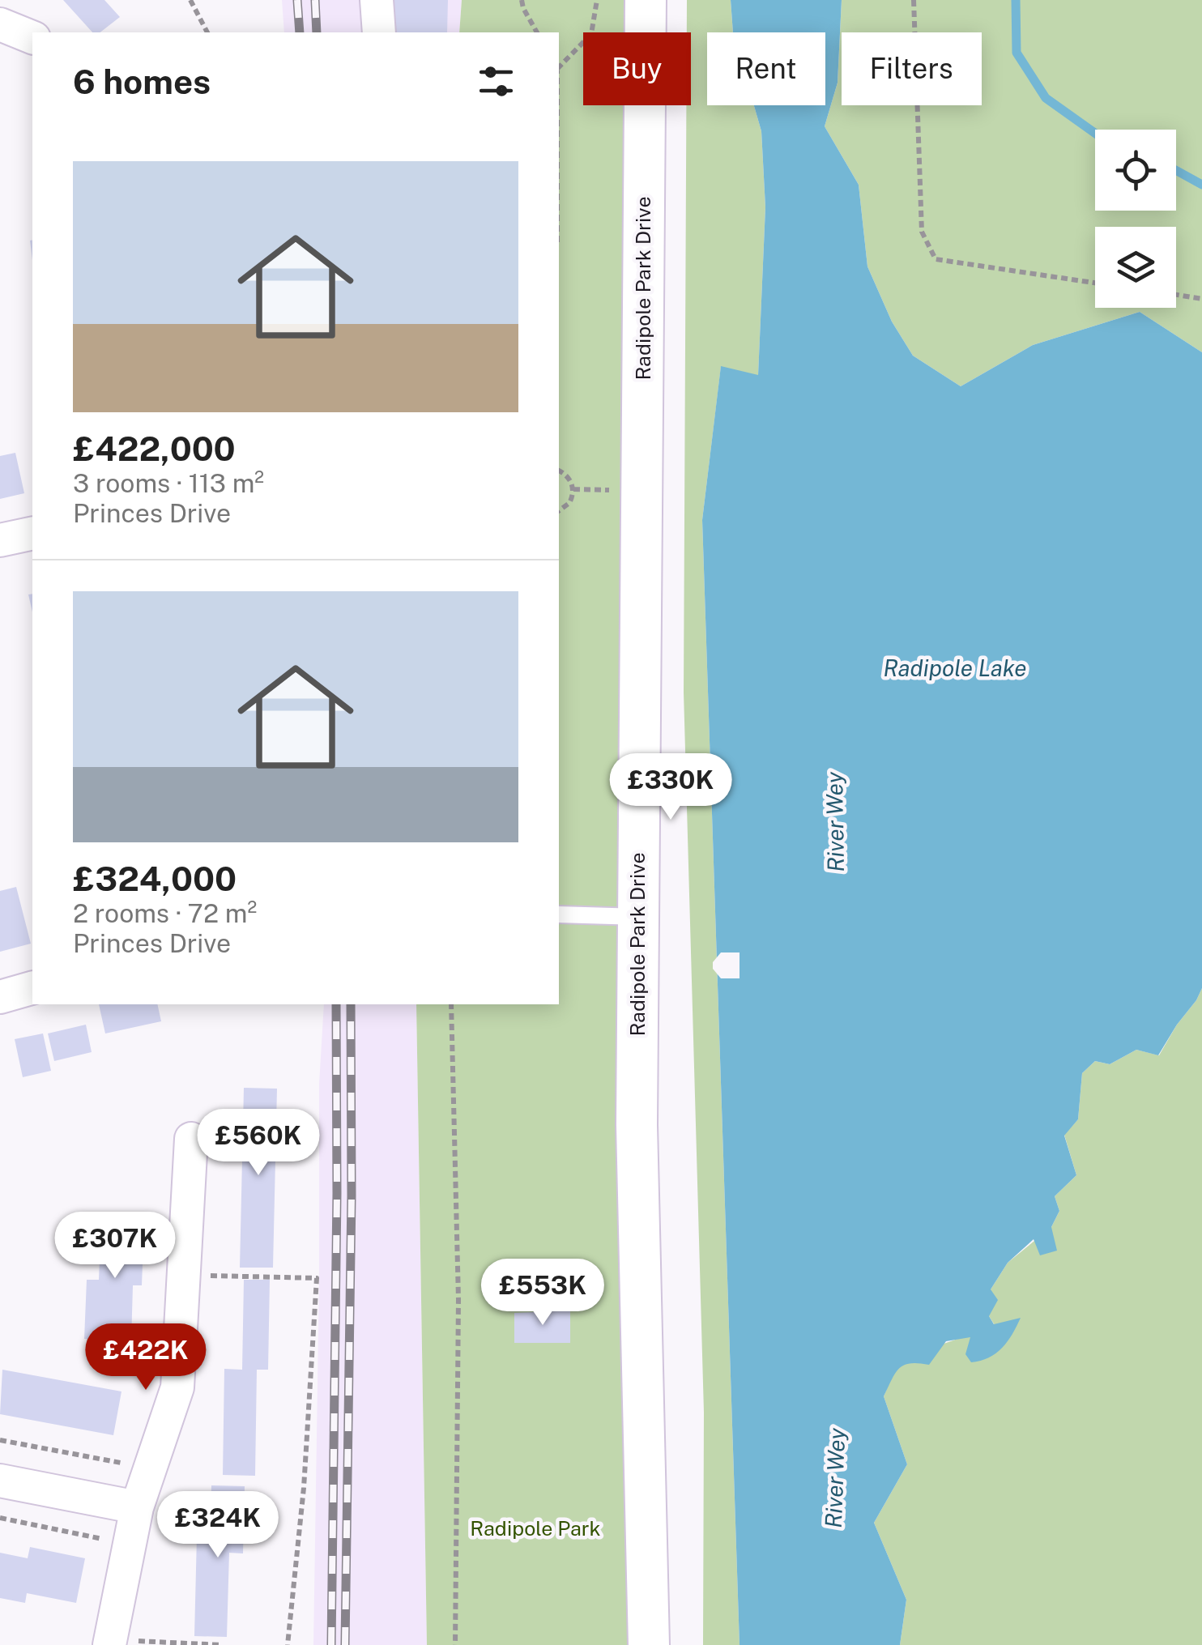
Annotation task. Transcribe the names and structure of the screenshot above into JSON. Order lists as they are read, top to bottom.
{
  "streets": {
    "street": ["Radipole Park Drive"]
  },
  "water": ["Radipole Lake", "River Wey"],
  "parks": ["Radipole Park"],
  "page": {
    "chip": ["Buy", "Rent", "Filters"],
    "heading": "6 homes",
    "list": [
      {
        "name": "£422,000",
        "note": "3 rooms · 113 m² · Princes Drive"
      },
      {
        "name": "£324,000",
        "note": "2 rooms · 72 m² · Princes Drive"
      }
    ],
    "price": [
      "£330K",
      "£560K",
      "£307K",
      "£553K",
      "£422K",
      "£324K"
    ]
  }
}
